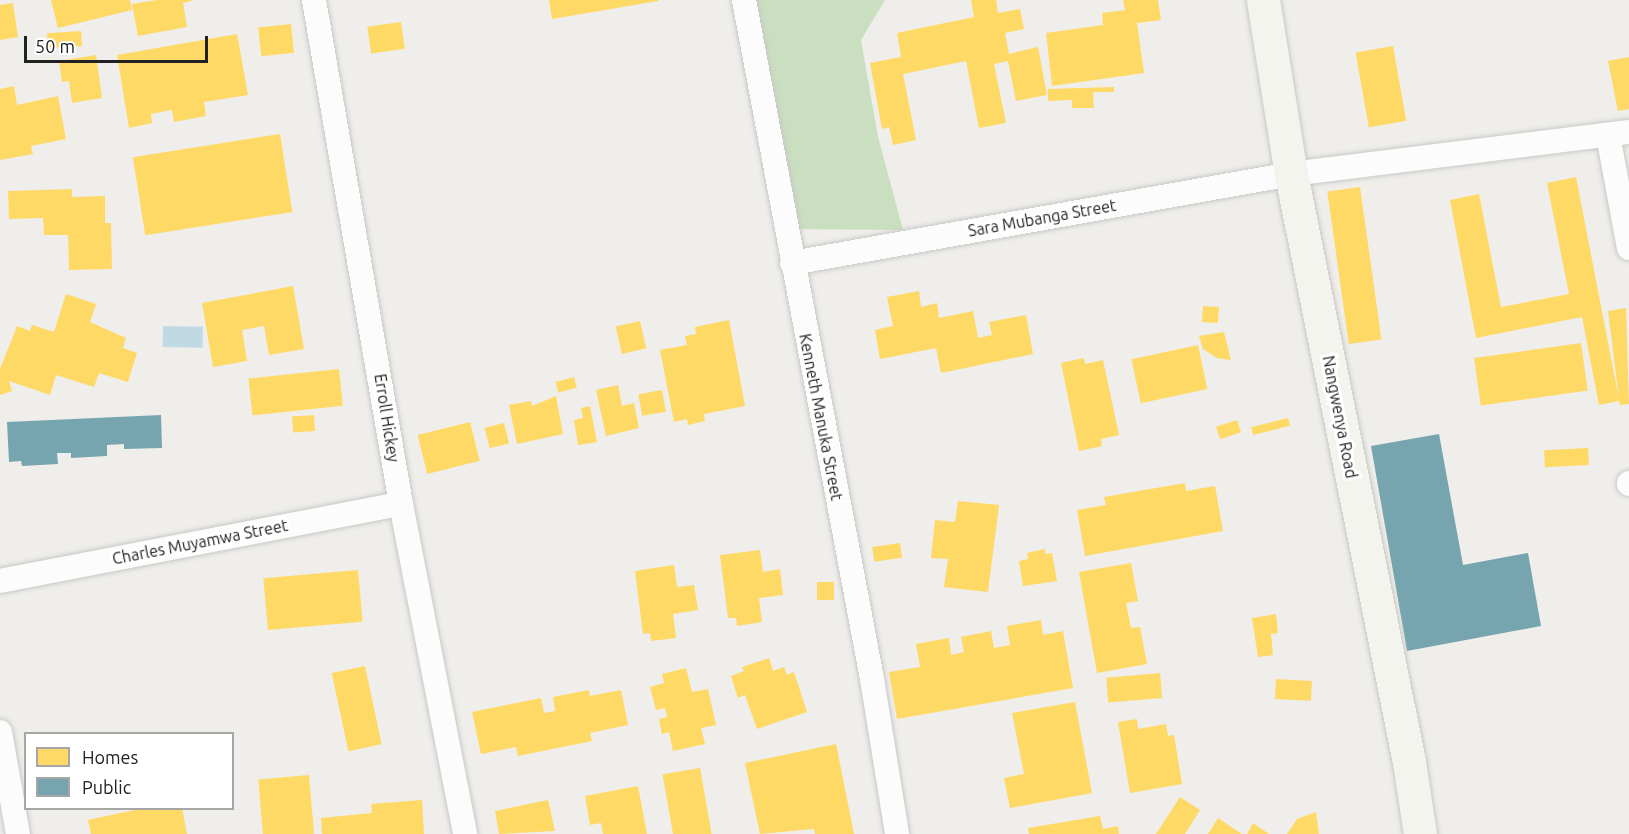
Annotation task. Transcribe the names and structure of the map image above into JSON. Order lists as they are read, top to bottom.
{
  "streets": {
    "main road": ["Nangwenya Road"],
    "street": [
      "Sara Mubanga Street",
      "Kenneth Manuka Street",
      "Erroll Hickey",
      "Charles Muyamwa Street"
    ]
  },
  "crossings": [
    ["Sara Mubanga Street", "Kenneth Manuka Street"],
    ["Sara Mubanga Street", "Nangwenya Road"],
    ["Erroll Hickey", "Charles Muyamwa Street"]
  ],
  "legend": ["Homes", "Public"],
  "scale_bar": "50 m"
}
